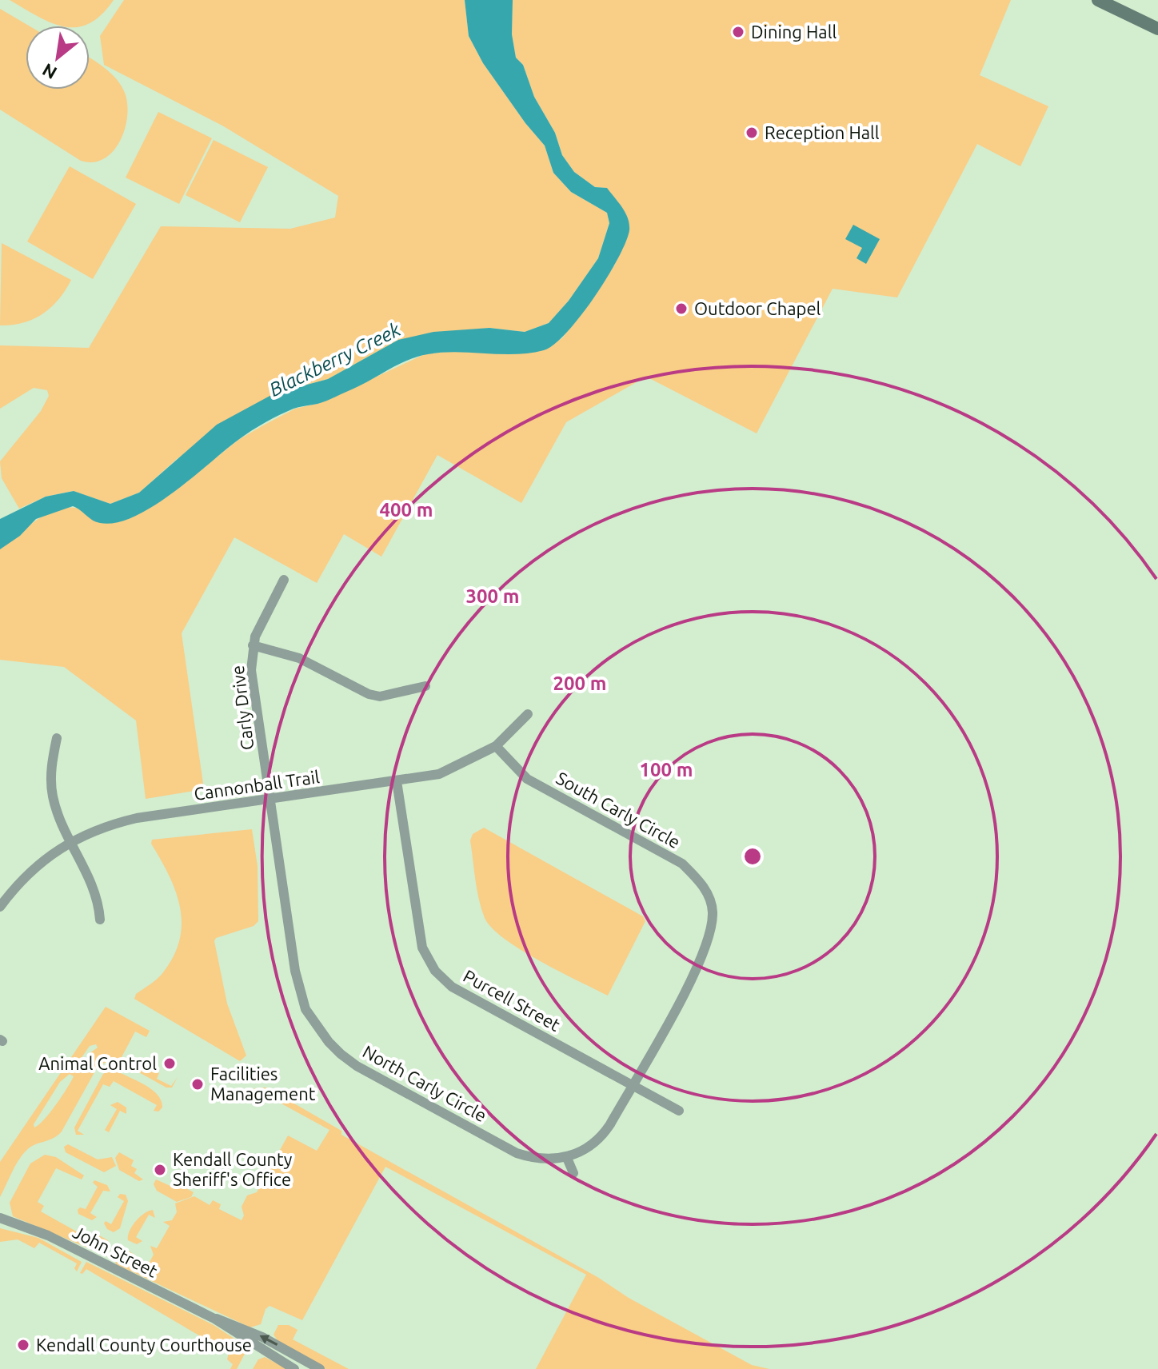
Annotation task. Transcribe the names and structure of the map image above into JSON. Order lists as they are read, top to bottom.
{
  "streets": {
    "street": [
      "Carly Drive",
      "Cannonball Trail",
      "South Carly Circle",
      "Purcell Street",
      "North Carly Circle",
      "John Street"
    ]
  },
  "crossings": [
    ["Carly Drive", "Cannonball Trail"],
    ["Carly Drive", "North Carly Circle"],
    ["Cannonball Trail", "South Carly Circle"],
    ["Cannonball Trail", "Purcell Street"],
    ["Cannonball Trail", "North Carly Circle"],
    ["South Carly Circle", "Purcell Street"]
  ],
  "water": ["Blackberry Creek"],
  "places": [
    "Dining Hall",
    "Reception Hall",
    "Outdoor Chapel",
    "Animal Control",
    "Facilities Management",
    "Kendall County Sheriff's Office",
    "Kendall County Courthouse"
  ],
  "north": "bottom left",
  "rings": [
    "400 m",
    "300 m",
    "200 m",
    "100 m"
  ]
}
